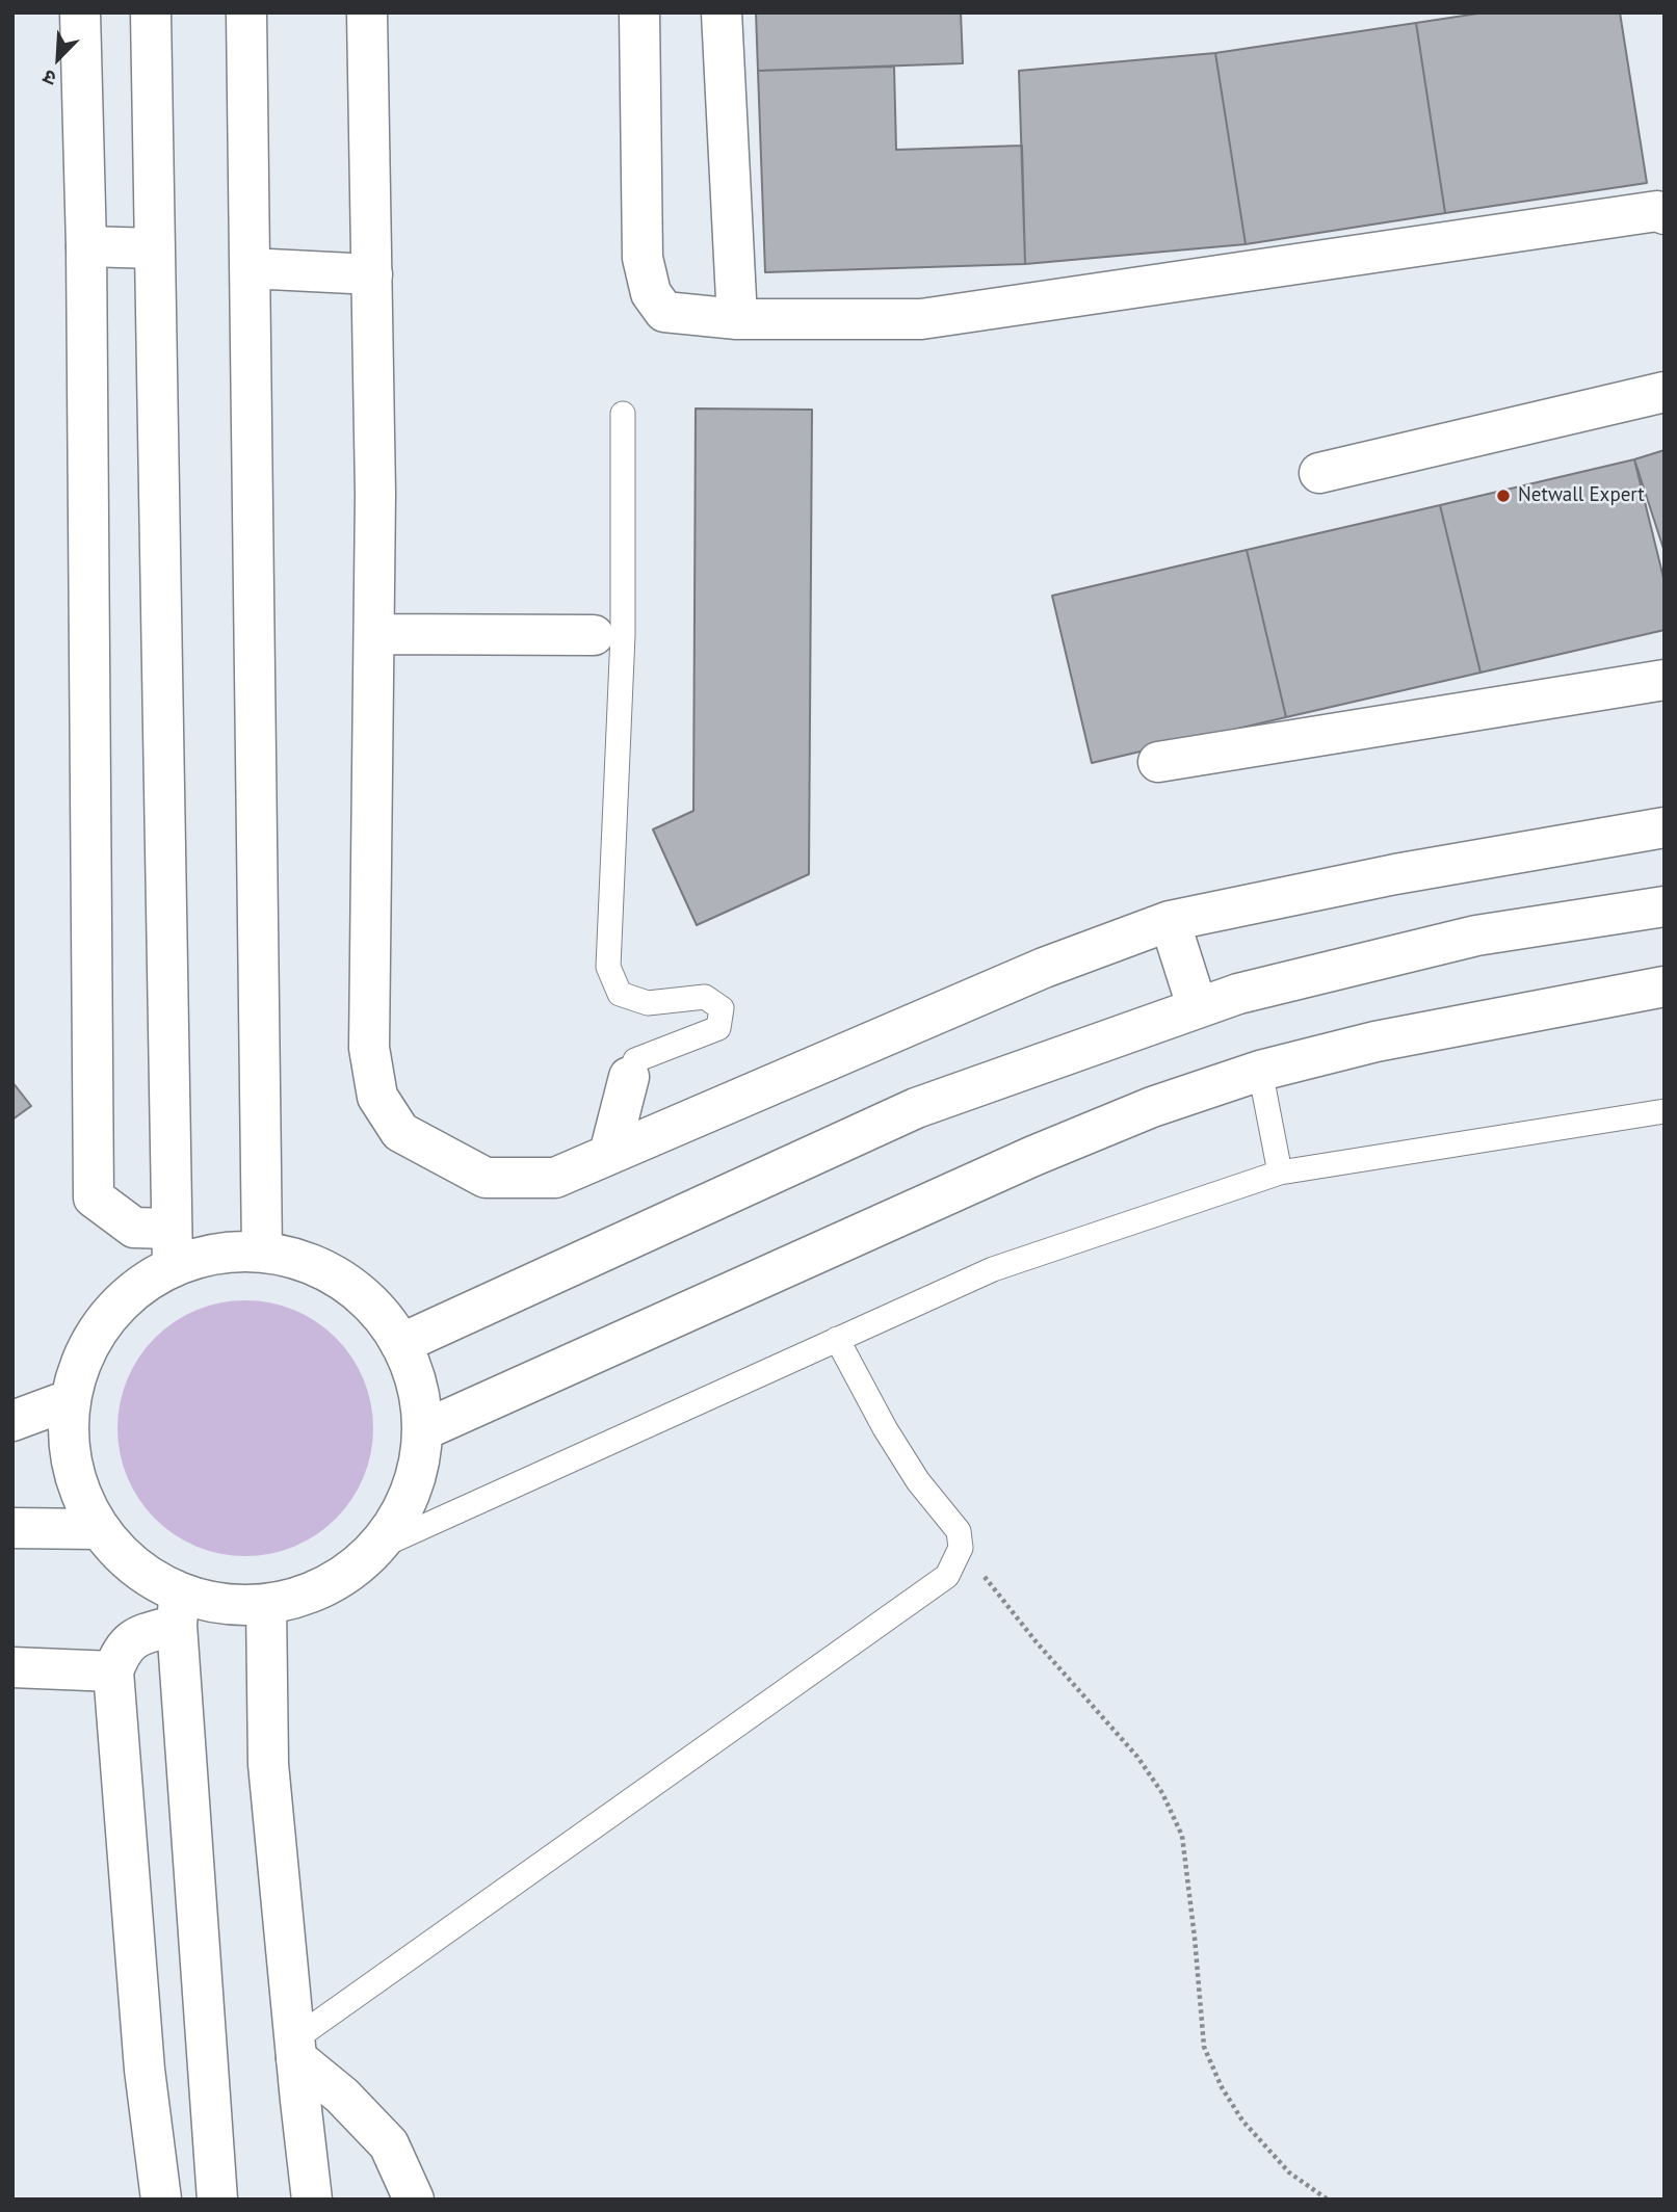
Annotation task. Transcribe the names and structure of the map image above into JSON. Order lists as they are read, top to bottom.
{
  "places": ["Netwall Expert"],
  "north": "bottom left"
}
